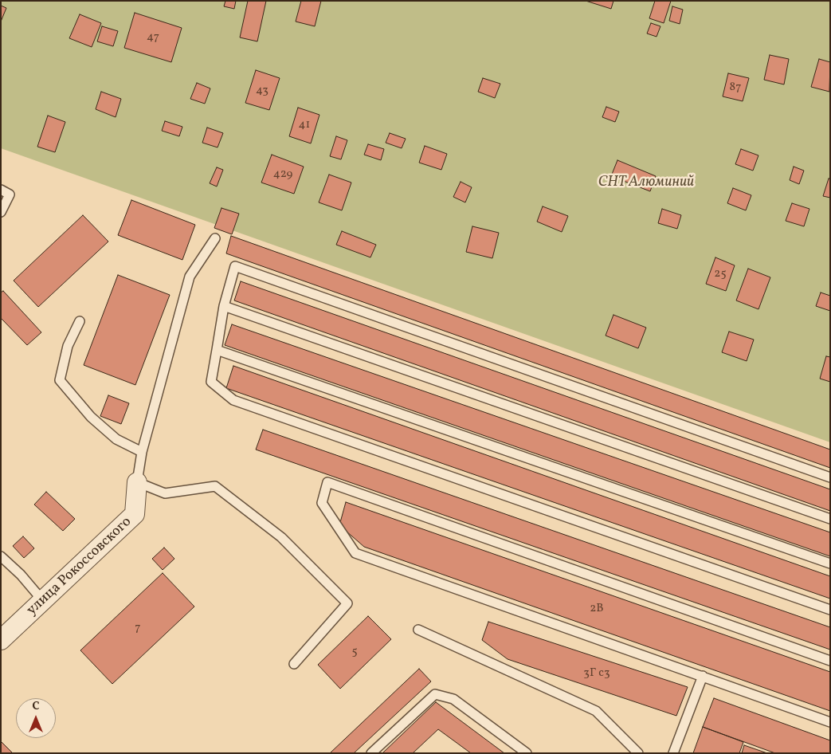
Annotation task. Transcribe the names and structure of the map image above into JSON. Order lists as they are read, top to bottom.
{
  "streets": {
    "street": ["улица Рокоссовского"]
  },
  "parks": ["СНТ Алюминий"],
  "house_numbers": [
    "47",
    "87",
    "43",
    "41",
    "429",
    "25",
    "2В",
    "7",
    "5",
    "3Г с3"
  ],
  "north": "top"
}
